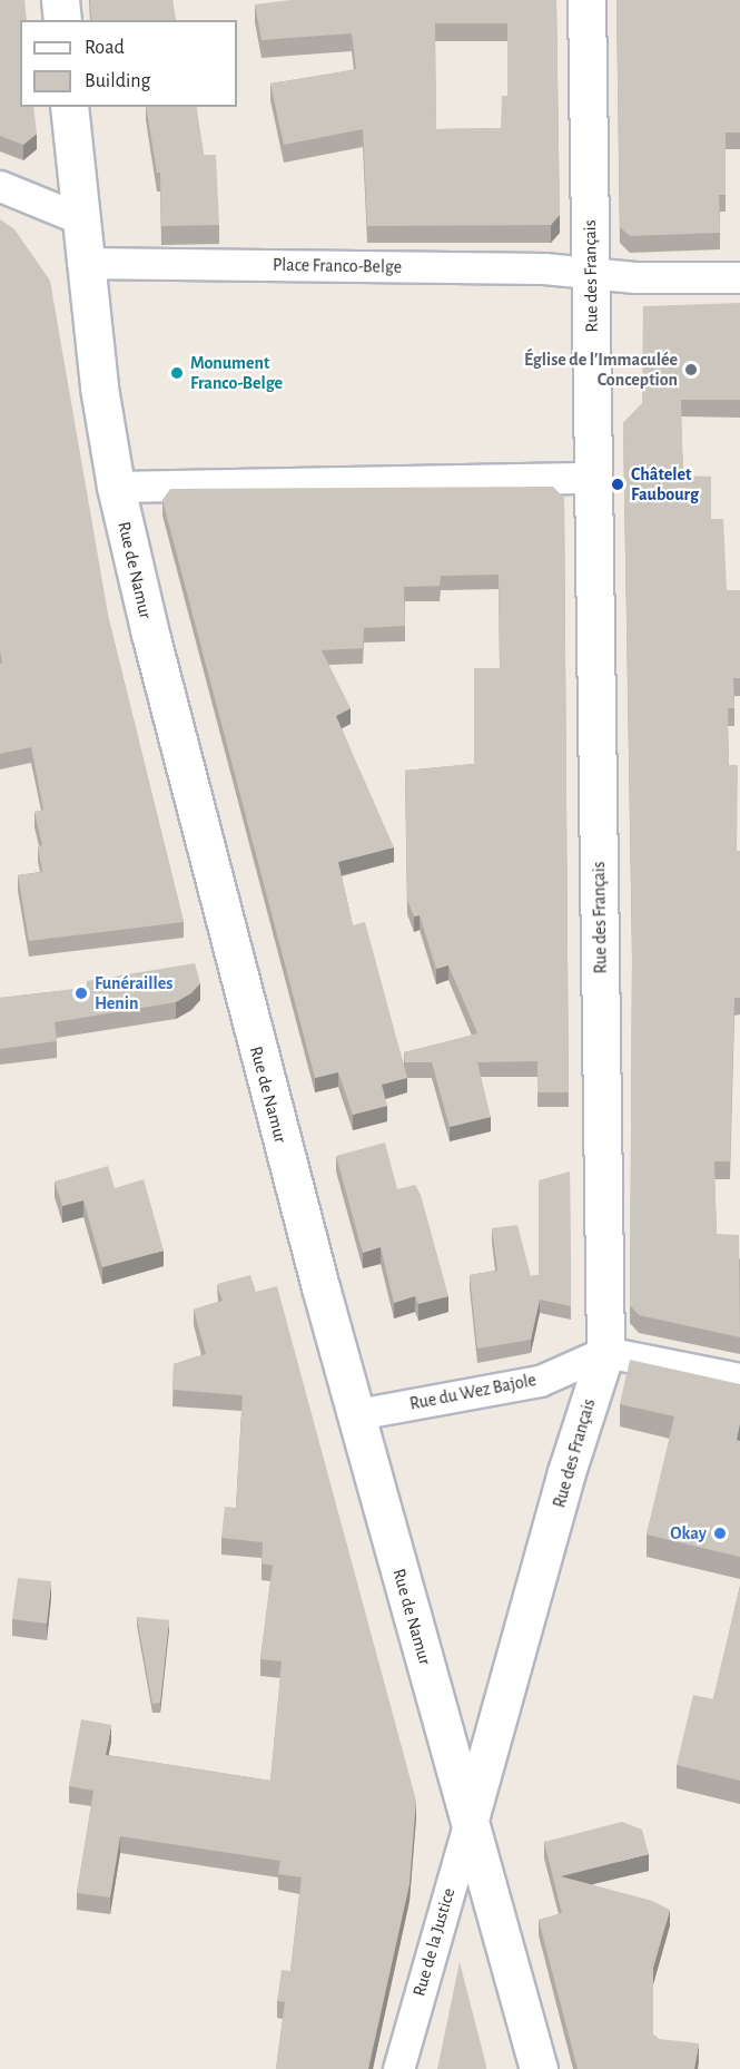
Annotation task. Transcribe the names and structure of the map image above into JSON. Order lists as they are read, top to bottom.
{
  "streets": {
    "main road": ["Rue des Français", "Rue de Namur"],
    "street": ["Place Franco-Belge", "Rue du Wez Bajole", "Rue de la Justice"]
  },
  "crossings": [
    ["Place Franco-Belge", "Rue des Français"],
    ["Place Franco-Belge", "Rue de Namur"],
    ["Rue des Français", "Rue de Namur"],
    ["Rue des Français", "Rue du Wez Bajole"],
    ["Rue des Français", "Rue de la Justice"],
    ["Rue de Namur", "Rue du Wez Bajole"],
    ["Rue de Namur", "Rue de la Justice"]
  ],
  "places": [
    "Église de l'Immaculée Conception",
    "Monument Franco-Belge",
    "Châtelet Faubourg",
    "Funérailles Henin",
    "Okay"
  ],
  "legend": ["Road", "Building"]
}
